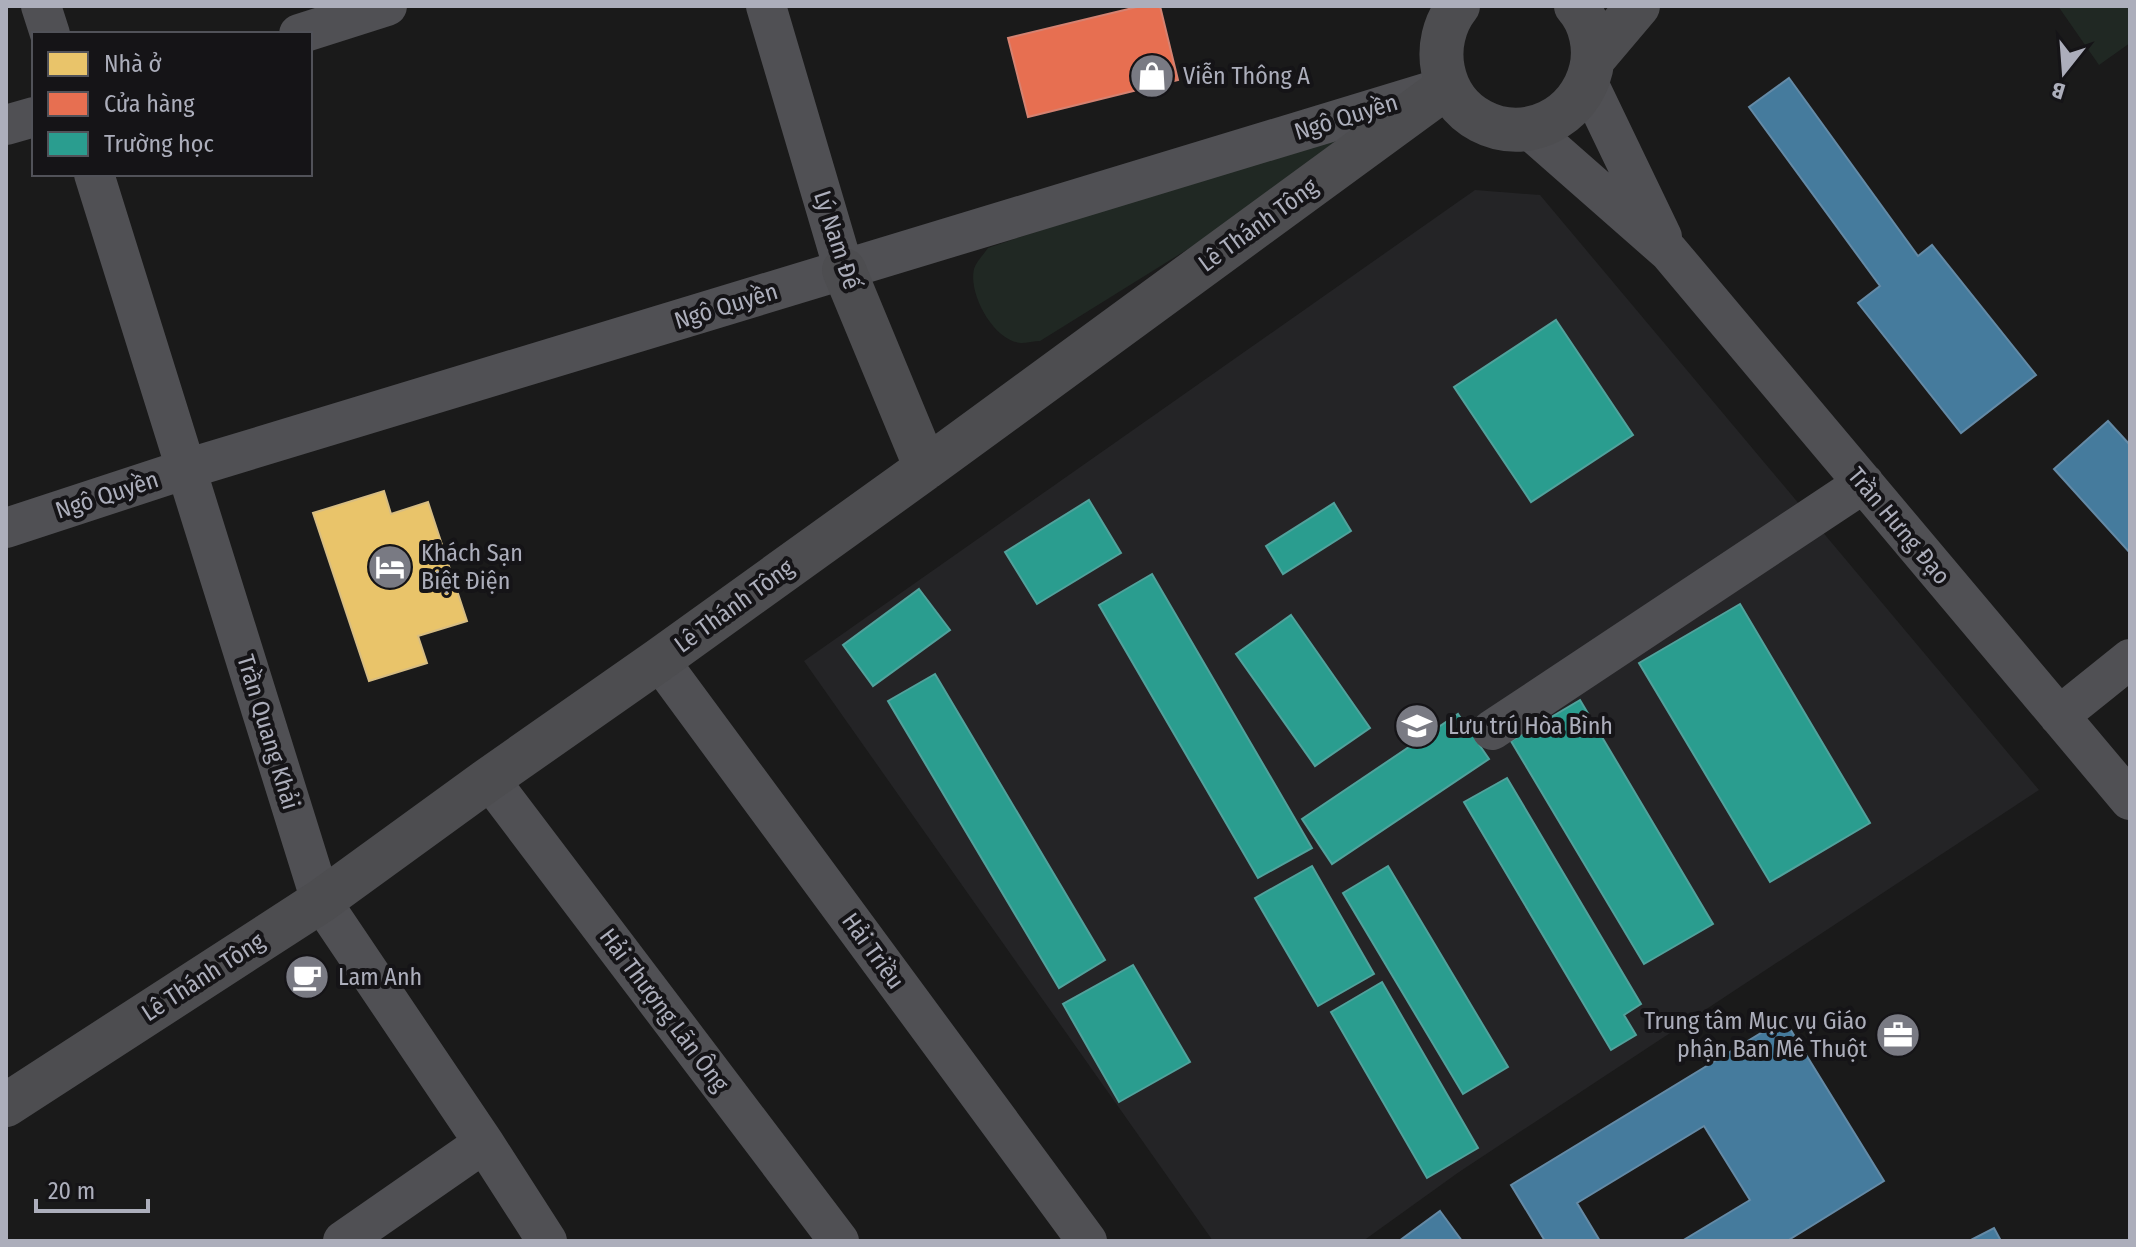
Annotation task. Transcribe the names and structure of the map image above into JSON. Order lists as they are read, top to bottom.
{
  "streets": {
    "main road": ["Lê Thánh Tông", "Lý Nam Đế"],
    "street": [
      "Ngô Quyền",
      "Trần Hưng Đạo",
      "Trần Quang Khải",
      "Hải Triều",
      "Hải Thượng Lãn Ông"
    ]
  },
  "crossings": [
    ["Ngô Quyền", "Lê Thánh Tông"],
    ["Ngô Quyền", "Lý Nam Đế"],
    ["Ngô Quyền", "Trần Quang Khải"],
    ["Lê Thánh Tông", "Lý Nam Đế"],
    ["Lê Thánh Tông", "Trần Quang Khải"],
    ["Lê Thánh Tông", "Hải Triều"],
    ["Lê Thánh Tông", "Hải Thượng Lãn Ông"]
  ],
  "places": {
    "shop": ["Viễn Thông A"],
    "hotel": ["Khách Sạn Biệt Điện"],
    "school or university": ["Lưu trú Hòa Bình"],
    "cafe": ["Lam Anh"],
    "office": ["Trung tâm Mục vụ Giáo phận Ban Mê Thuột"]
  },
  "legend": ["Nhà ở", "Cửa hàng", "Trường học"],
  "scale_bar": "20 m",
  "north": "bottom"
}
